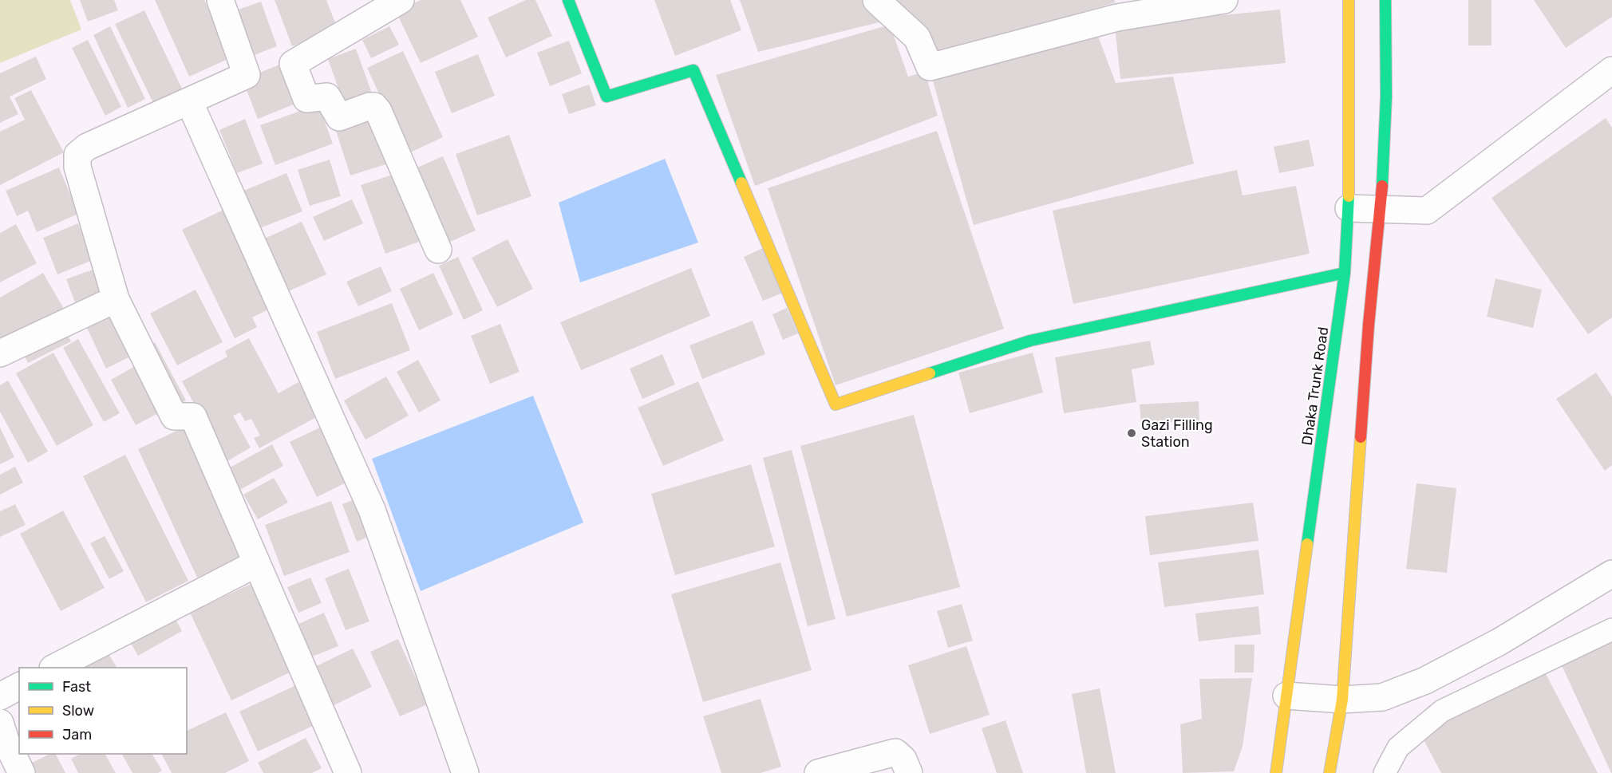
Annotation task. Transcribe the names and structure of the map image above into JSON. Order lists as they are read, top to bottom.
{
  "streets": {
    "main road": ["Dhaka Trunk Road"]
  },
  "places": ["Gazi Filling Station"],
  "legend": ["Fast", "Slow", "Jam"]
}
